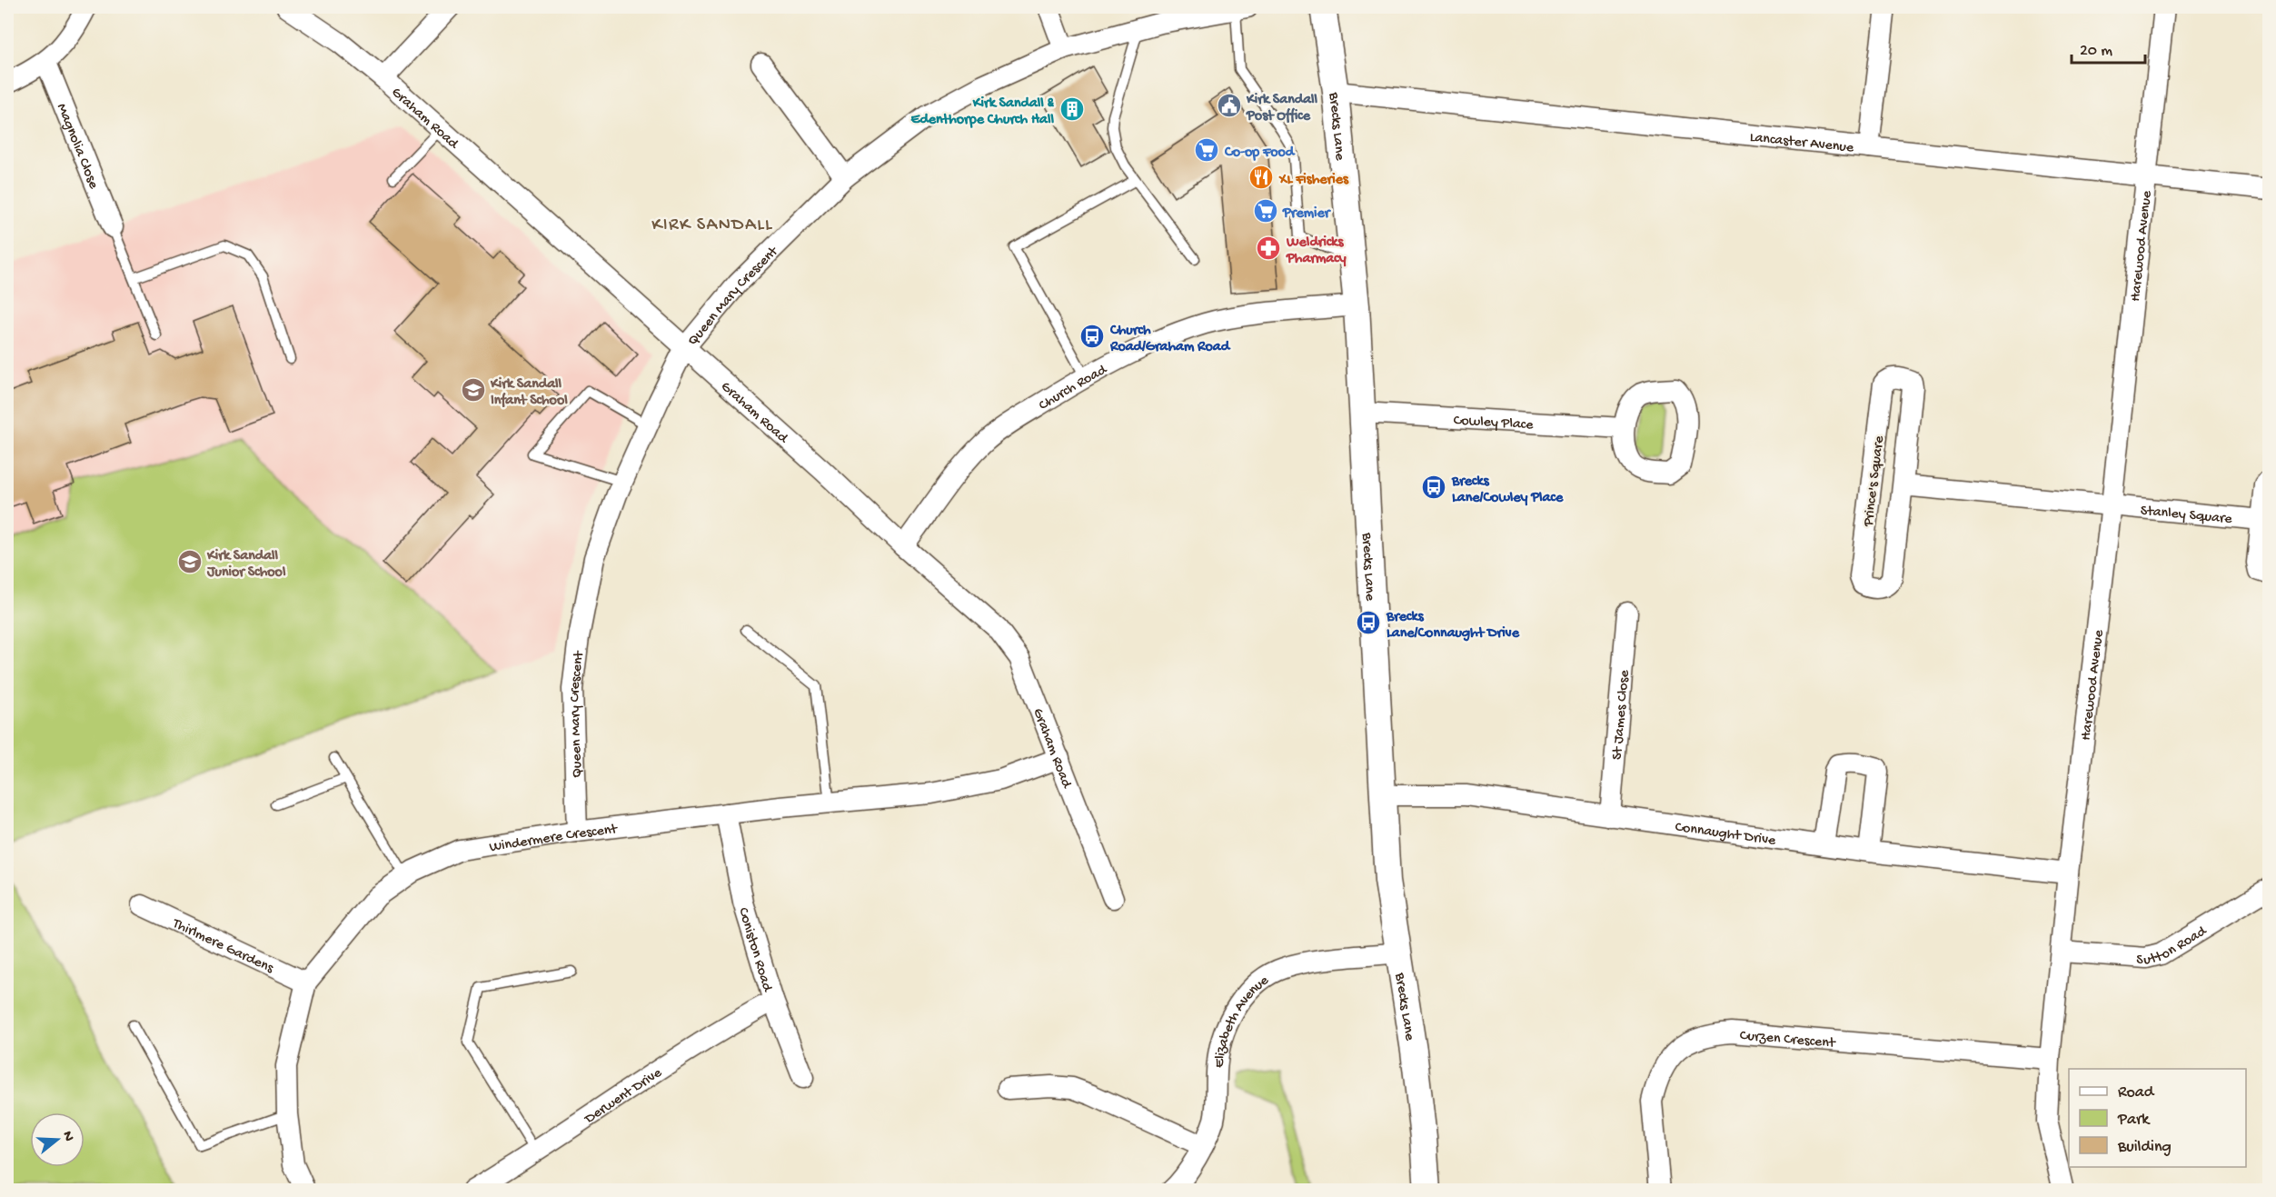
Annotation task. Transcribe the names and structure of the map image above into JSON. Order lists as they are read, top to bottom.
{
  "streets": {
    "street": [
      "Graham Road",
      "Brecks Lane",
      "Lancaster Avenue",
      "Magnolia Close",
      "Harewood Avenue",
      "Queen Mary Crescent",
      "Church Road",
      "Cowley Place",
      "Prince's Square",
      "Stanley Square",
      "St James Close",
      "Connaught Drive",
      "Windermere Crescent",
      "Sutton Road",
      "Thirlmere Gardens",
      "Coniston Road",
      "Elizabeth Avenue",
      "Curzen Crescent",
      "Derwent Drive"
    ]
  },
  "crossings": [
    ["Graham Road", "Queen Mary Crescent"],
    ["Graham Road", "Church Road"],
    ["Graham Road", "Windermere Crescent"],
    ["Brecks Lane", "Lancaster Avenue"],
    ["Brecks Lane", "Church Road"],
    ["Brecks Lane", "Cowley Place"],
    ["Brecks Lane", "Connaught Drive"],
    ["Brecks Lane", "Elizabeth Avenue"],
    ["Lancaster Avenue", "Harewood Avenue"],
    ["Harewood Avenue", "Prince's Square"],
    ["Harewood Avenue", "Stanley Square"],
    ["Harewood Avenue", "Connaught Drive"],
    ["Harewood Avenue", "Sutton Road"],
    ["Harewood Avenue", "Curzen Crescent"],
    ["Queen Mary Crescent", "Windermere Crescent"],
    ["Prince's Square", "Stanley Square"],
    ["St James Close", "Connaught Drive"],
    ["Windermere Crescent", "Thirlmere Gardens"],
    ["Windermere Crescent", "Coniston Road"],
    ["Coniston Road", "Derwent Drive"]
  ],
  "districts": ["KIRK SANDALL"],
  "places": {
    "public building": ["Kirk Sandall Post Office"],
    "building": ["Kirk Sandall & Edenthorpe Church Hall"],
    "supermarket": ["Co-op Food", "Premier"],
    "restaurant": ["XL Fisheries"],
    "pharmacy": ["Weldricks Pharmacy"],
    "bus stop": ["Church Road/Graham Road", "Brecks Lane/Cowley Place", "Brecks Lane/Connaught Drive"],
    "school or university": ["Kirk Sandall Infant School", "Kirk Sandall Junior School"]
  },
  "legend": ["Road", "Park", "Building"],
  "scale_bar": "20 m",
  "north": "right"
}
